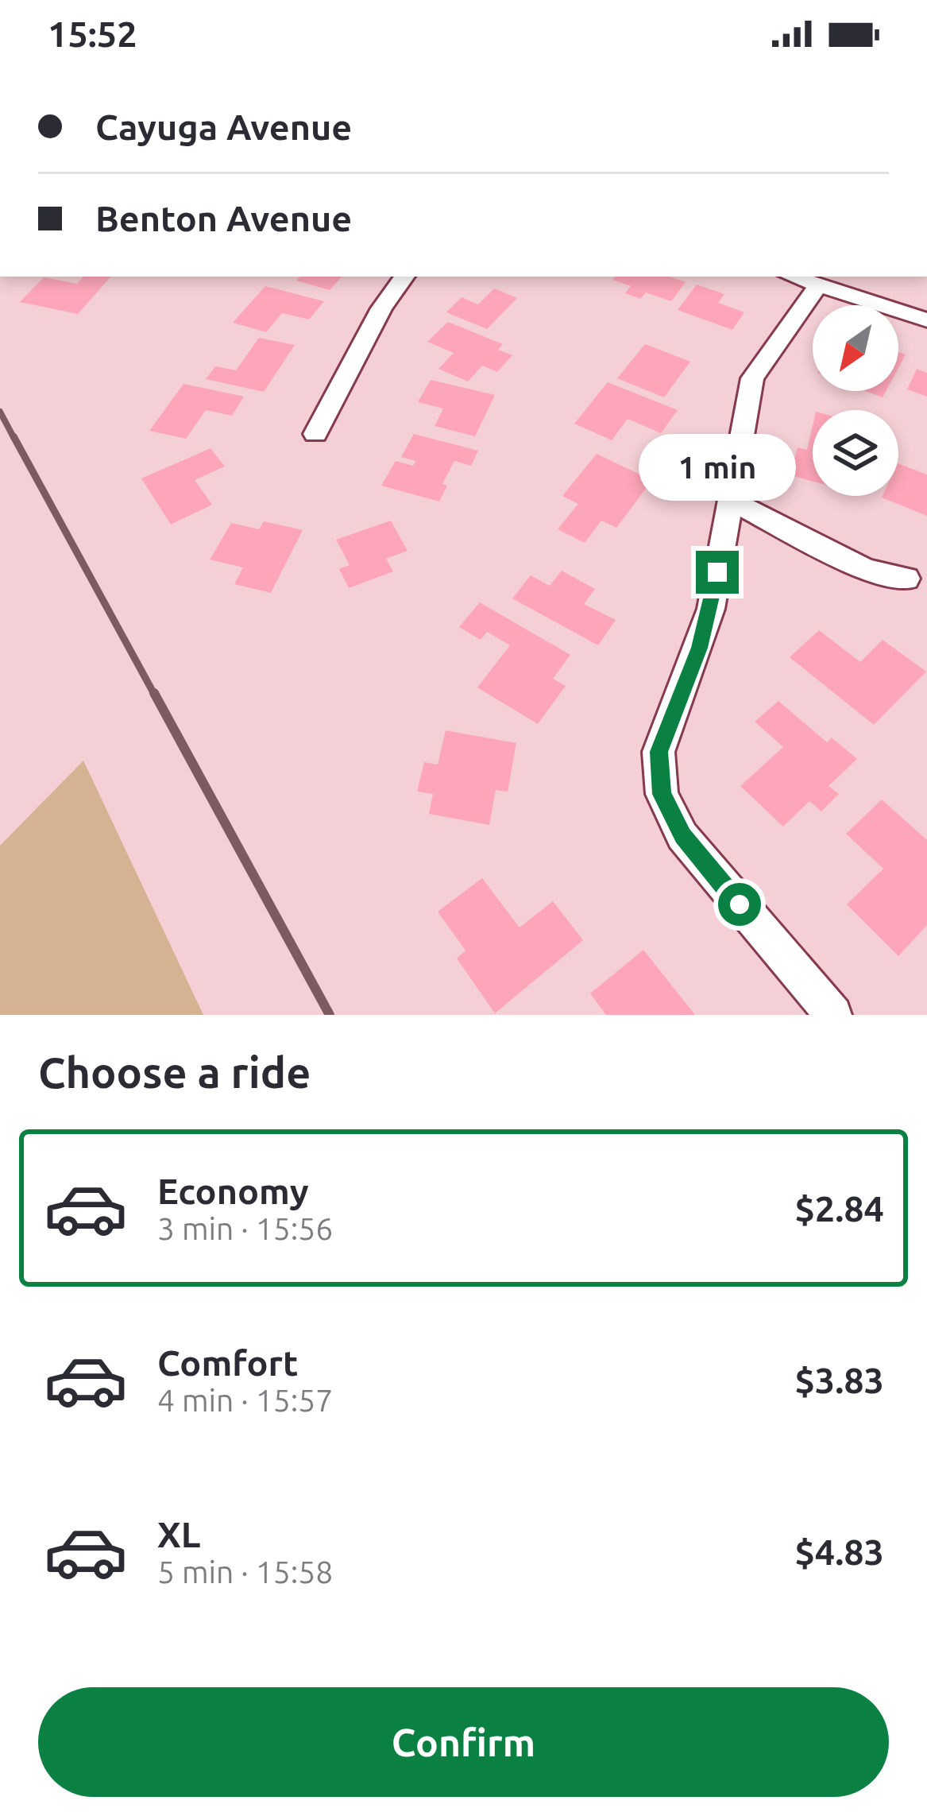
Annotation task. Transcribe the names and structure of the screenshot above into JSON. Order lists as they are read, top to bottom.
{
  "north": "bottom left",
  "page": {
    "status": "15:52",
    "banner": ["Cayuga Avenue", "Benton Avenue"],
    "bubble": "1 min",
    "heading": "Choose a ride",
    "list": [
      {
        "name": "Economy",
        "note": "3 min · 15:56",
        "value": "$2.84"
      },
      {
        "name": "Comfort",
        "note": "4 min · 15:57",
        "value": "$3.83"
      },
      {
        "name": "XL",
        "note": "5 min · 15:58",
        "value": "$4.83"
      }
    ],
    "buttons": "Confirm"
  }
}
